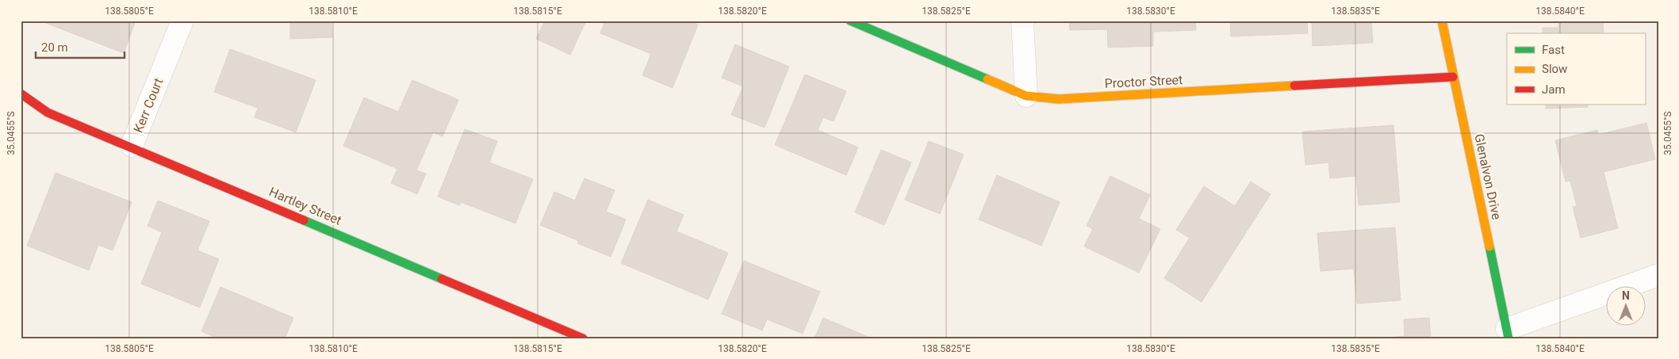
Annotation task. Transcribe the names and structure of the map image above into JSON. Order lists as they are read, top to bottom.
{
  "streets": {
    "street": [
      "Proctor Street",
      "Kerr Court",
      "Glenalvon Drive",
      "Hartley Street"
    ]
  },
  "crossings": [
    ["Proctor Street", "Glenalvon Drive"],
    ["Kerr Court", "Hartley Street"]
  ],
  "legend": ["Fast", "Slow", "Jam"],
  "scale_bar": "20 m",
  "north": "top",
  "coordinates": [
    "138.5805°E",
    "138.5810°E",
    "138.5815°E",
    "138.5820°E",
    "138.5825°E",
    "138.5830°E",
    "138.5835°E",
    "138.5840°E",
    "35.0455°S"
  ]
}
